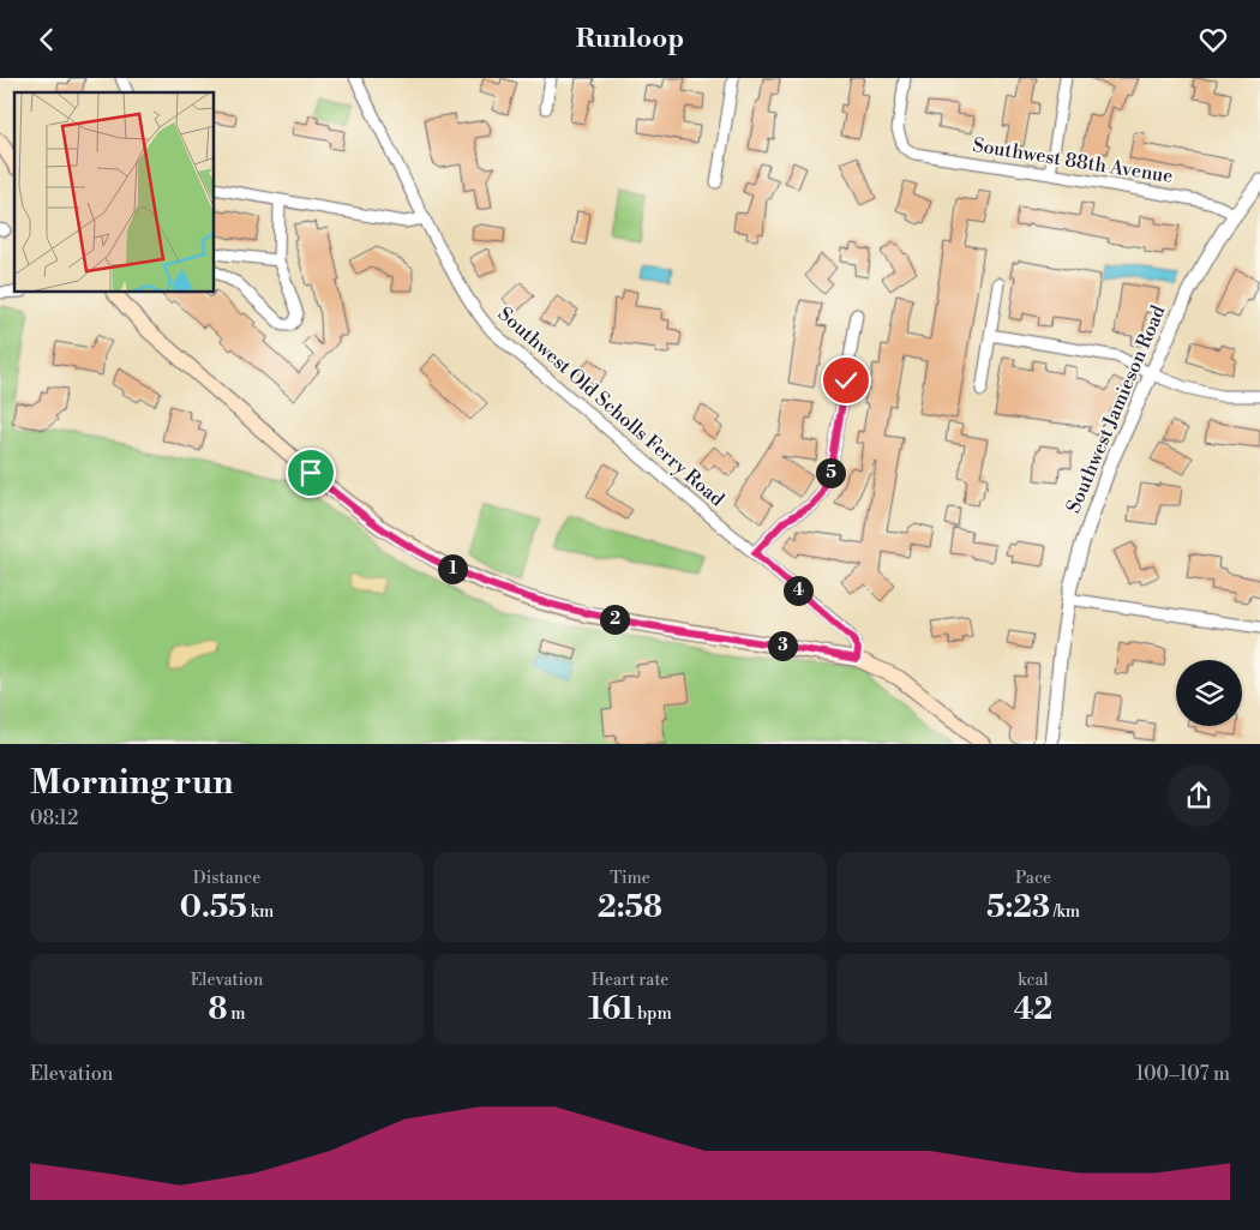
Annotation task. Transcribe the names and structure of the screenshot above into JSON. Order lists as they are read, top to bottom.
{
  "streets": {
    "street": ["Southwest 88th Avenue", "Southwest Old Scholls Ferry Road", "Southwest Jamieson Road"]
  },
  "crossings": [
    ["Southwest 88th Avenue", "Southwest Jamieson Road"]
  ],
  "page": {
    "header": "Runloop",
    "pins": [
      "5",
      "1",
      "4",
      "2",
      "3"
    ],
    "heading": ["Morning run", "08:12"],
    "stats": [
      ["Distance", "0.55 km"],
      ["Time", "2:58"],
      ["Pace", "5:23 /km"],
      ["Elevation", "8 m"],
      ["Heart rate", "161 bpm"],
      ["kcal", "42"]
    ],
    "chart": ["Elevation", "100–107 m"]
  }
}
